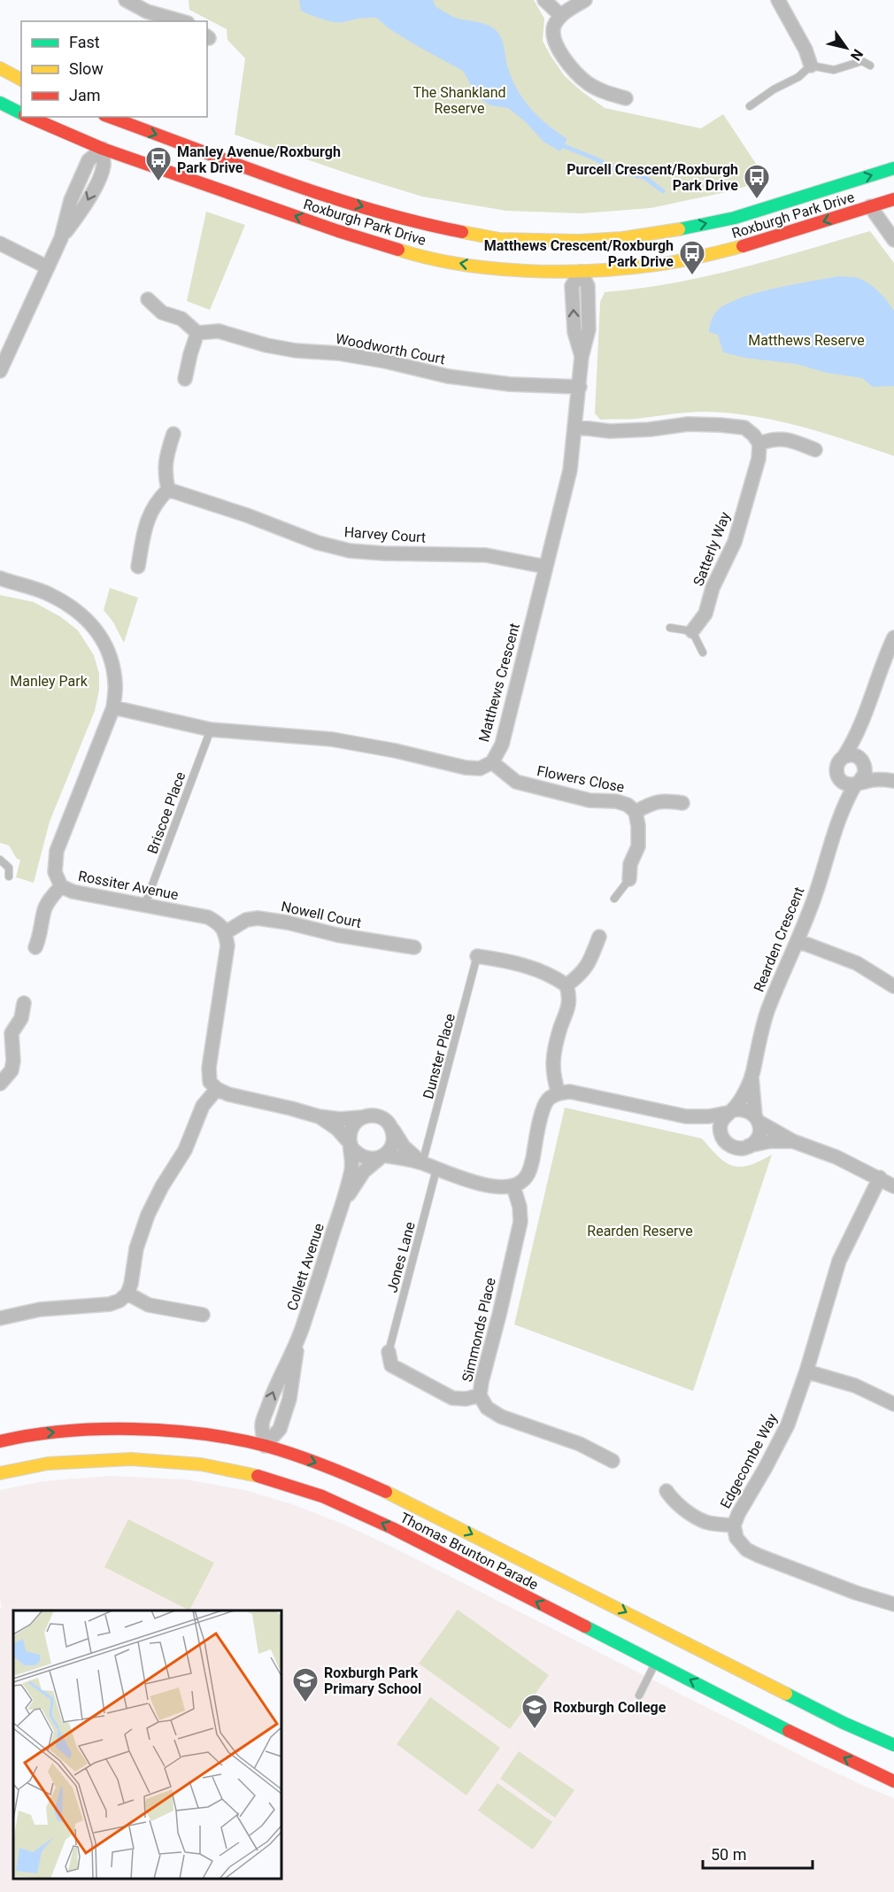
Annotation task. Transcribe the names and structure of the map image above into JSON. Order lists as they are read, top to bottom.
{
  "streets": {
    "street": [
      "Roxburgh Park Drive",
      "Woodworth Court",
      "Harvey Court",
      "Satterly Way",
      "Matthews Crescent",
      "Flowers Close",
      "Rossiter Avenue",
      "Nowell Court",
      "Rearden Crescent",
      "Collett Avenue",
      "Simmonds Place",
      "Edgecombe Way",
      "Thomas Brunton Parade"
    ],
    "lane": ["Briscoe Place", "Dunster Place", "Jones Lane"]
  },
  "crossings": [
    ["Roxburgh Park Drive", "Matthews Crescent"],
    ["Woodworth Court", "Matthews Crescent"],
    ["Harvey Court", "Matthews Crescent"],
    ["Matthews Crescent", "Flowers Close"],
    ["Matthews Crescent", "Briscoe Place"],
    ["Matthews Crescent", "Rossiter Avenue"],
    ["Briscoe Place", "Rossiter Avenue"],
    ["Rossiter Avenue", "Nowell Court"],
    ["Collett Avenue", "Thomas Brunton Parade"]
  ],
  "parks": [
    "The Shankland Reserve",
    "Matthews Reserve",
    "Manley Park",
    "Rearden Reserve"
  ],
  "places": {
    "bus stop": ["Manley Avenue/Roxburgh Park Drive", "Purcell Crescent/Roxburgh Park Drive", "Matthews Crescent/Roxburgh Park Drive"],
    "school or university": ["Roxburgh Park Primary School", "Roxburgh College"]
  },
  "legend": ["Fast", "Slow", "Jam"],
  "scale_bar": "50 m",
  "north": "bottom right"
}
